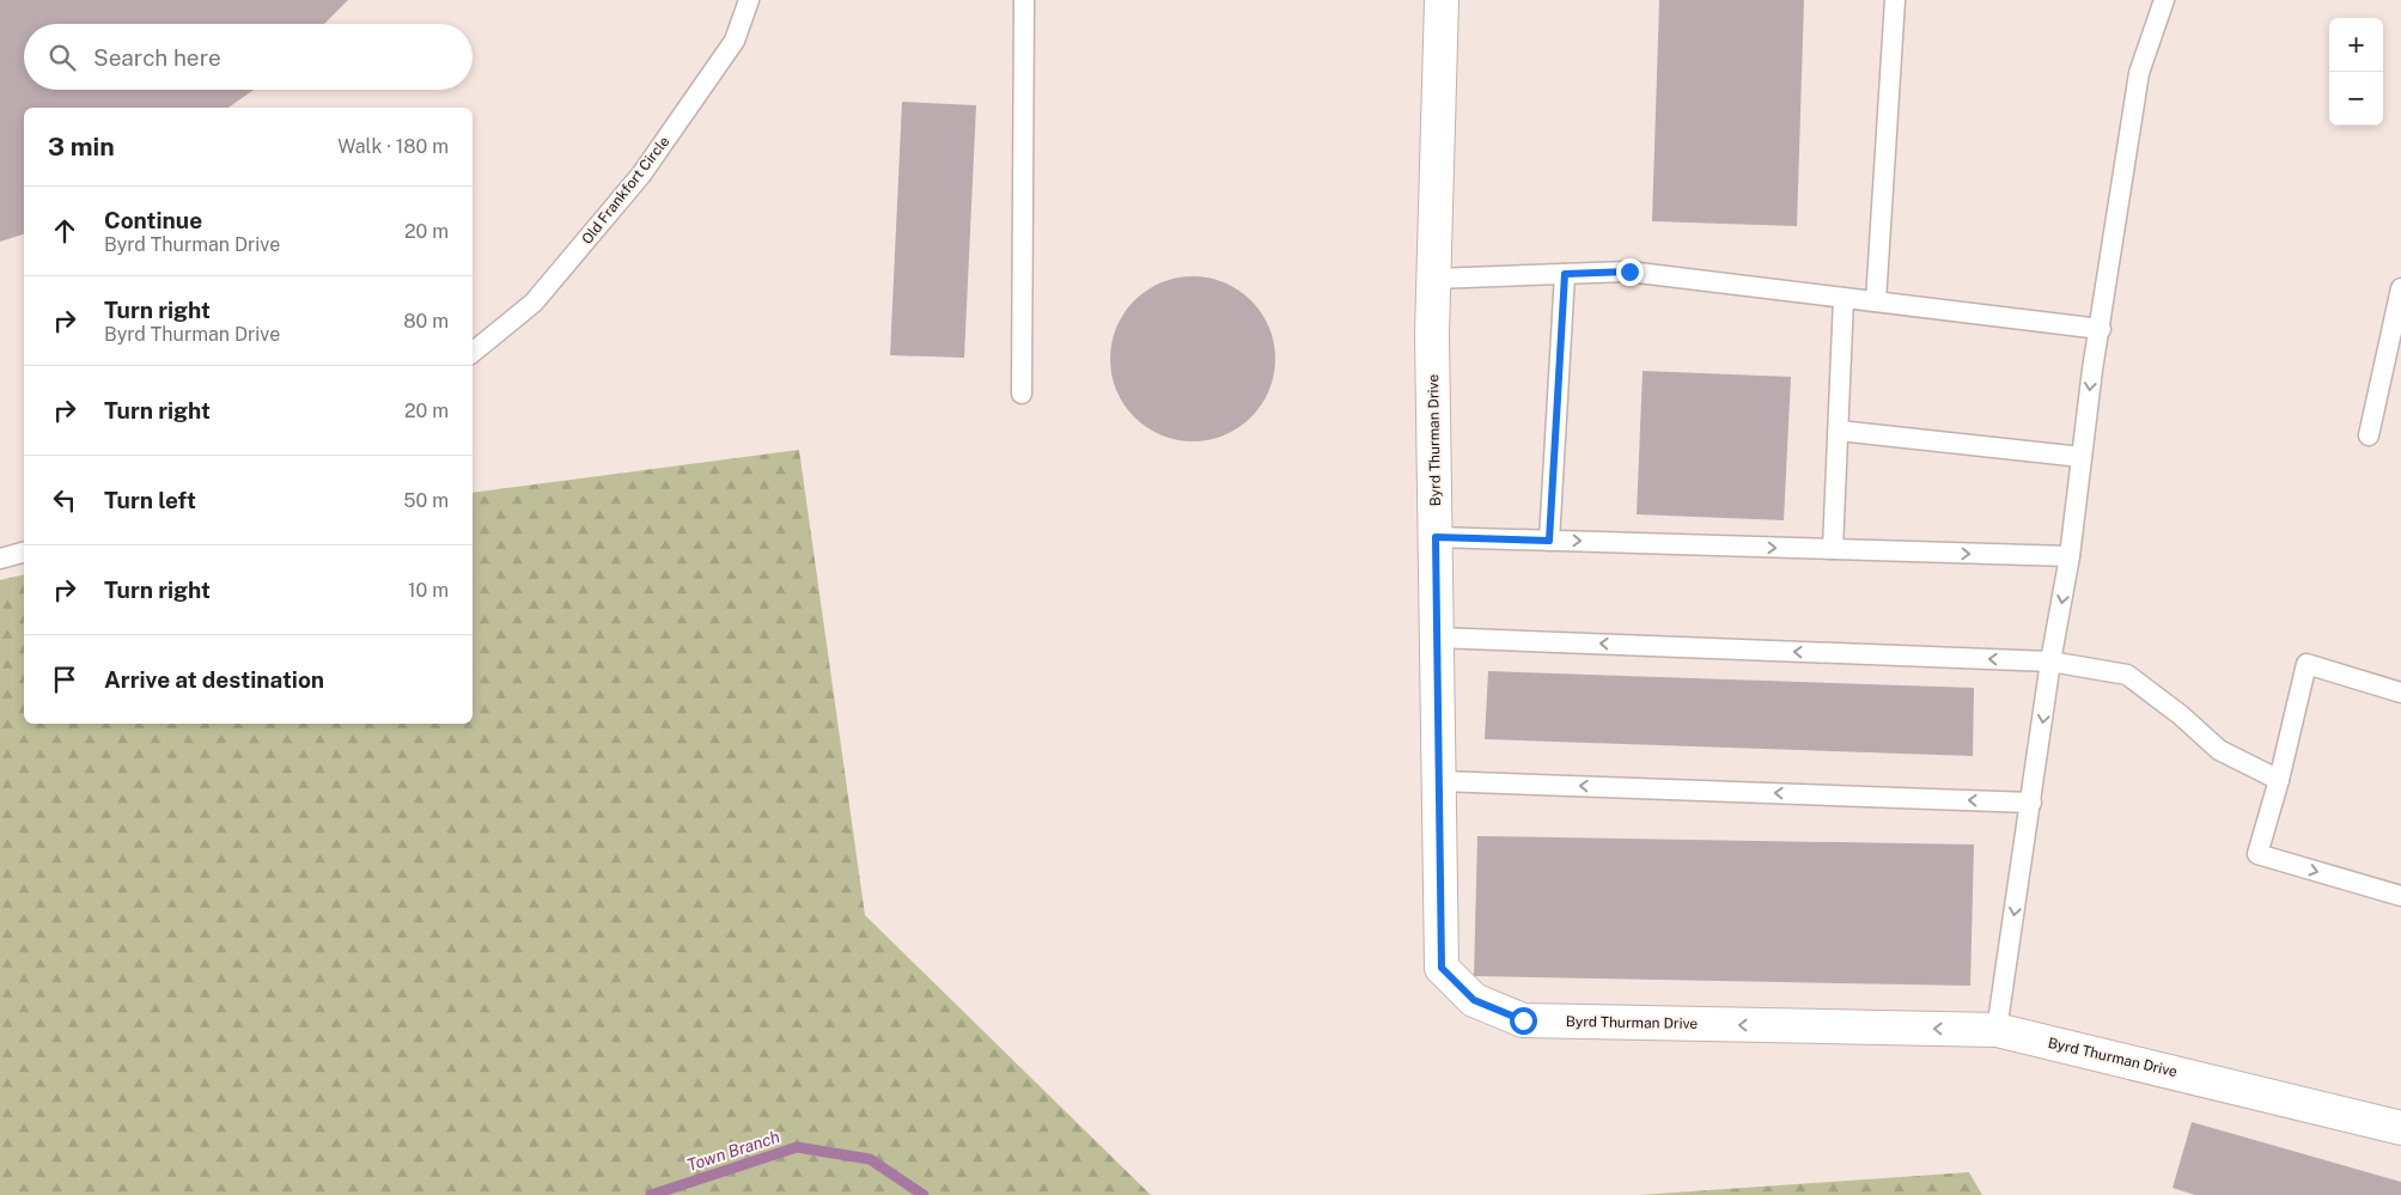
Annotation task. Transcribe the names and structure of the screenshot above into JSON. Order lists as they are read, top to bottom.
{
  "streets": {
    "street": ["Byrd Thurman Drive"],
    "lane": ["Old Frankfort Circle"]
  },
  "water": ["Town Branch"],
  "page": {
    "map_buttons": ["+", "−"],
    "search": "Search here",
    "heading": ["3 min", "Walk · 180 m"],
    "list": [
      ["Continue", "Byrd Thurman Drive", "20 m"],
      ["Turn right", "Byrd Thurman Drive", "80 m"],
      ["Turn right", "20 m"],
      ["Turn left", "50 m"],
      ["Turn right", "10 m"],
      "Arrive at destination"
    ]
  }
}
